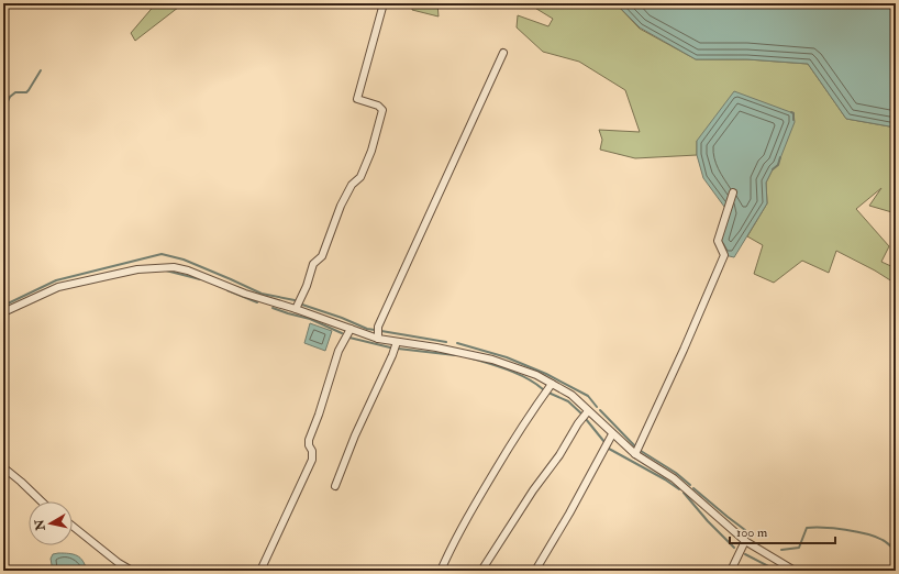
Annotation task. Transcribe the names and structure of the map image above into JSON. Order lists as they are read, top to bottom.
{
  "scale_bar": "100 m",
  "north": "left"
}
